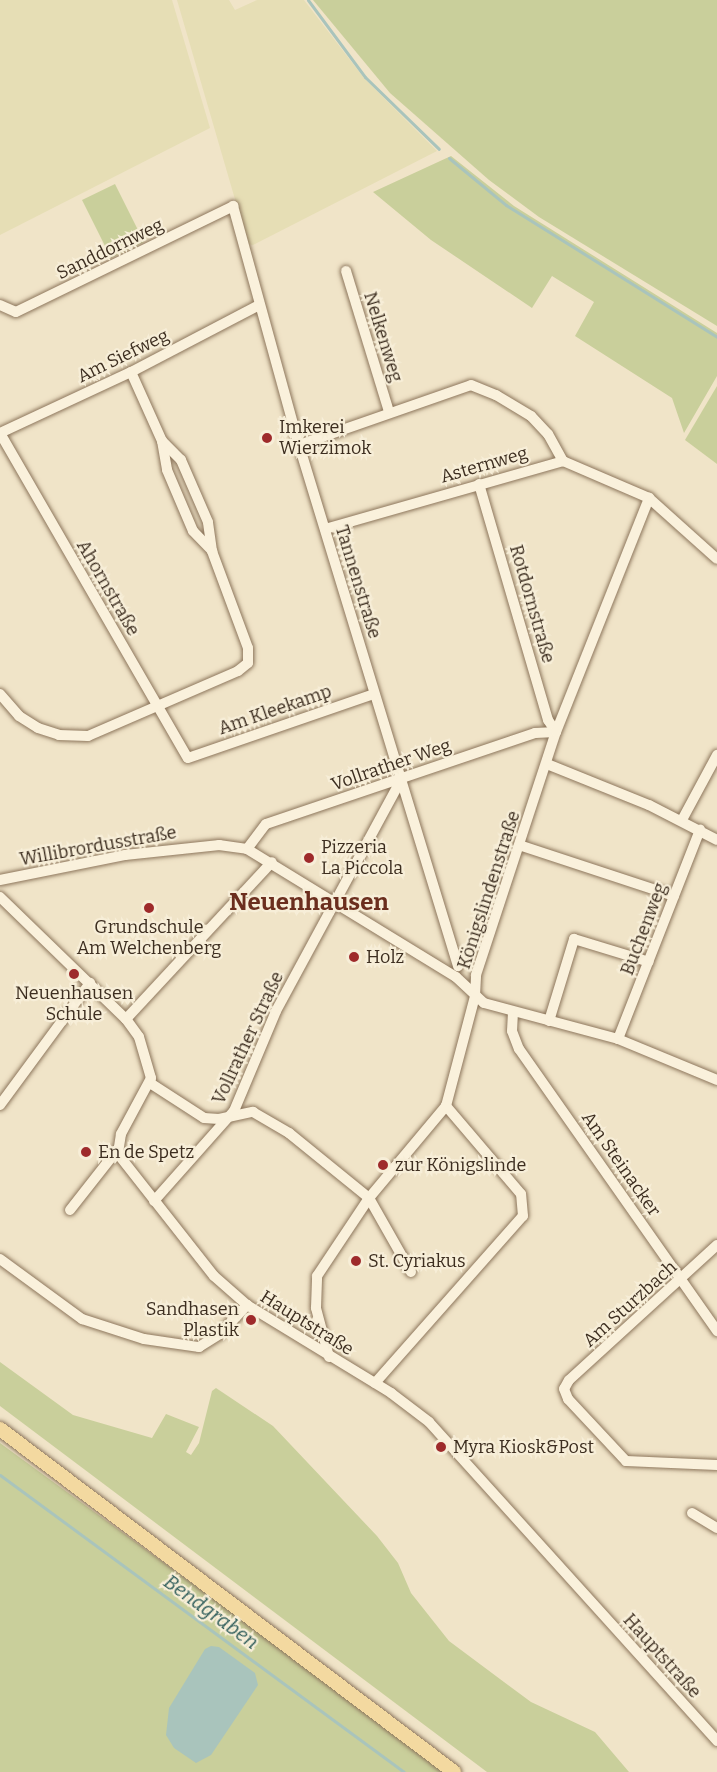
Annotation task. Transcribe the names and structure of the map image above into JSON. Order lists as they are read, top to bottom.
{
  "streets": {
    "street": [
      "Sanddornweg",
      "Nelkenweg",
      "Am Siefweg",
      "Asternweg",
      "Tannenstraße",
      "Ahornstraße",
      "Rotdornstraße",
      "Am Kleekamp",
      "Vollrather Weg",
      "Willibrordusstraße",
      "Königslindenstraße",
      "Buchenweg",
      "Vollrather Straße",
      "Am Steinacker",
      "Am Sturzbach",
      "Hauptstraße"
    ]
  },
  "crossings": [
    ["Sanddornweg", "Tannenstraße"],
    ["Am Siefweg", "Tannenstraße"],
    ["Am Siefweg", "Ahornstraße"],
    ["Asternweg", "Tannenstraße"],
    ["Asternweg", "Rotdornstraße"],
    ["Tannenstraße", "Am Kleekamp"],
    ["Tannenstraße", "Vollrather Weg"],
    ["Tannenstraße", "Vollrather Straße"],
    ["Ahornstraße", "Am Kleekamp"],
    ["Rotdornstraße", "Vollrather Weg"],
    ["Rotdornstraße", "Königslindenstraße"],
    ["Vollrather Weg", "Willibrordusstraße"],
    ["Vollrather Weg", "Königslindenstraße"],
    ["Vollrather Weg", "Vollrather Straße"],
    ["Willibrordusstraße", "Königslindenstraße"],
    ["Willibrordusstraße", "Buchenweg"],
    ["Willibrordusstraße", "Vollrather Straße"],
    ["Willibrordusstraße", "Am Steinacker"],
    ["Königslindenstraße", "Hauptstraße"],
    ["Vollrather Straße", "Hauptstraße"],
    ["Am Steinacker", "Am Sturzbach"]
  ],
  "districts": ["Neuenhausen"],
  "water": ["Bendgraben"],
  "places": [
    "Imkerei Wierzimok",
    "Pizzeria La Piccola",
    "Grundschule Am Welchenberg",
    "Holz",
    "Neuenhausen Schule",
    "En de Spetz",
    "zur Königslinde",
    "St. Cyriakus",
    "Sandhasen Plastik",
    "Myra Kiosk&Post"
  ]
}
